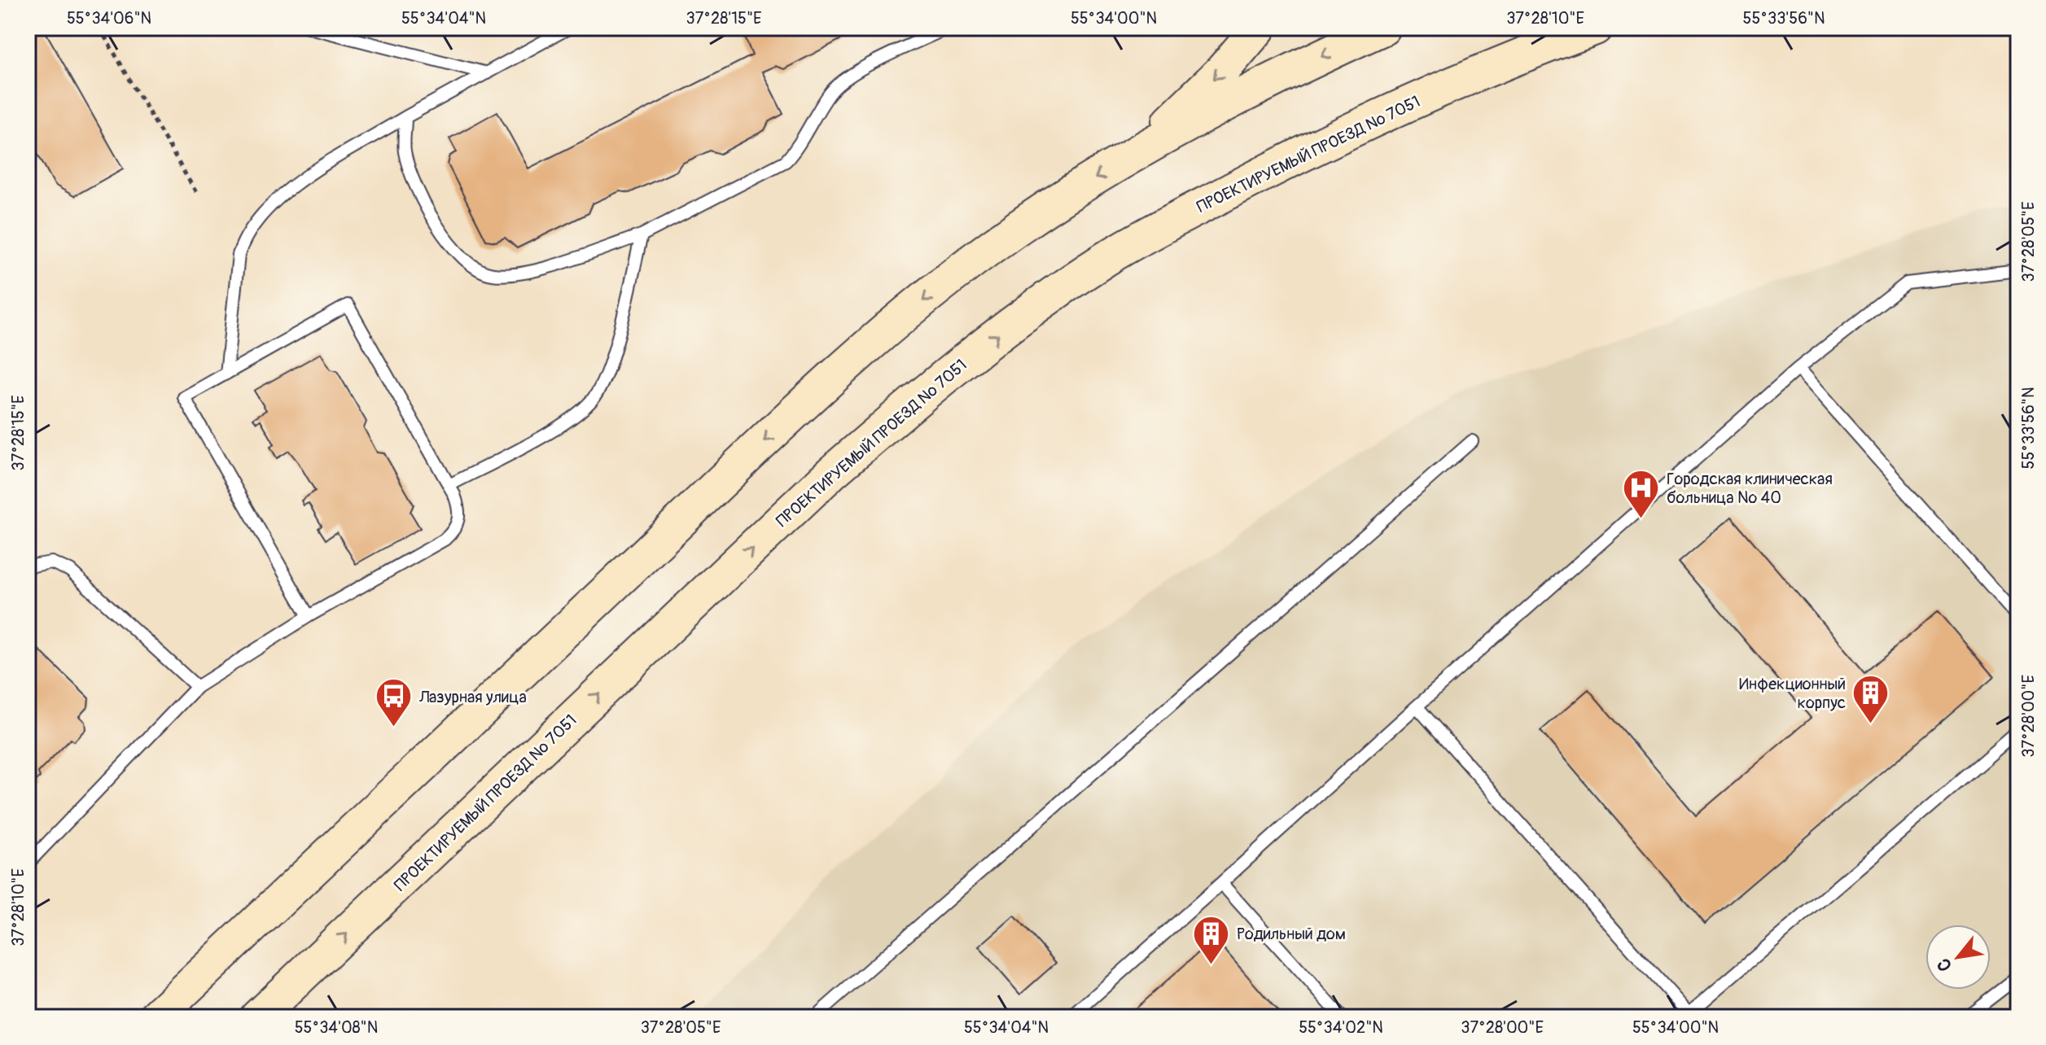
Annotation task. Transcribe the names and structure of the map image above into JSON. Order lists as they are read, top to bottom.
{
  "streets": {
    "main road": ["ПРОЕКТИРУЕМЫЙ ПРОЕЗД № 7051"]
  },
  "places": {
    "hospital": ["Городская клиническая больница № 40"],
    "building": ["Инфекционный корпус", "Родильный дом"],
    "bus stop": ["Лазурная улица"]
  },
  "north": "bottom left",
  "coordinates": [
    "55°34'06\"N",
    "55°34'04\"N",
    "37°28'15\"E",
    "55°34'00\"N",
    "37°28'10\"E",
    "55°33'56\"N",
    "37°28'05\"E",
    "37°28'00\"E",
    "55°34'08\"N",
    "55°34'02\"N"
  ]
}
